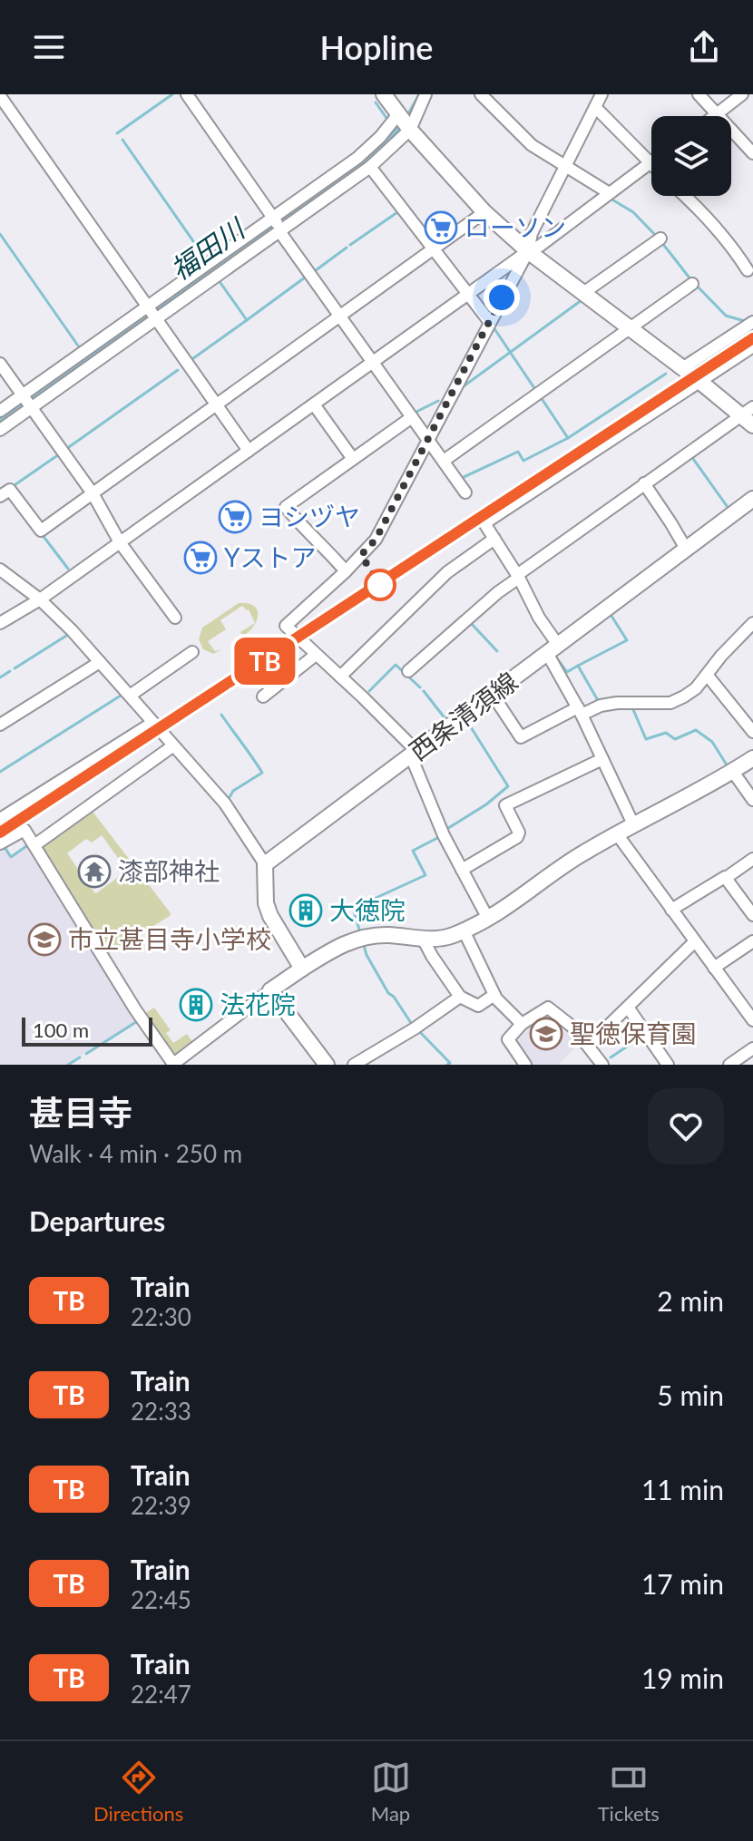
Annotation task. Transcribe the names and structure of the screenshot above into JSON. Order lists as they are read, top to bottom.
{
  "streets": {
    "main road": ["西条清須線"]
  },
  "water": ["福田川"],
  "places": {
    "supermarket": ["ローソン", "ヨシヅヤ", "Yストア"],
    "temple": ["漆部神社"],
    "building": ["大徳院", "法花院"],
    "school or university": ["市立甚目寺小学校", "聖徳保育園"]
  },
  "scale_bar": "100 m",
  "page": {
    "header": "Hopline",
    "on_map": "TB",
    "scale": "100 m",
    "heading": [
      ["甚目寺", "Walk · 4 min · 250 m"],
      "Departures"
    ],
    "list": [
      {
        "mark": "TB",
        "name": "Train",
        "note": "22:30",
        "value": "2 min"
      },
      {
        "mark": "TB",
        "name": "Train",
        "note": "22:33",
        "value": "5 min"
      },
      {
        "mark": "TB",
        "name": "Train",
        "note": "22:39",
        "value": "11 min"
      },
      {
        "mark": "TB",
        "name": "Train",
        "note": "22:45",
        "value": "17 min"
      },
      {
        "mark": "TB",
        "name": "Train",
        "note": "22:47",
        "value": "19 min"
      }
    ],
    "tabs": ["Directions", "Map", "Tickets"]
  }
}
